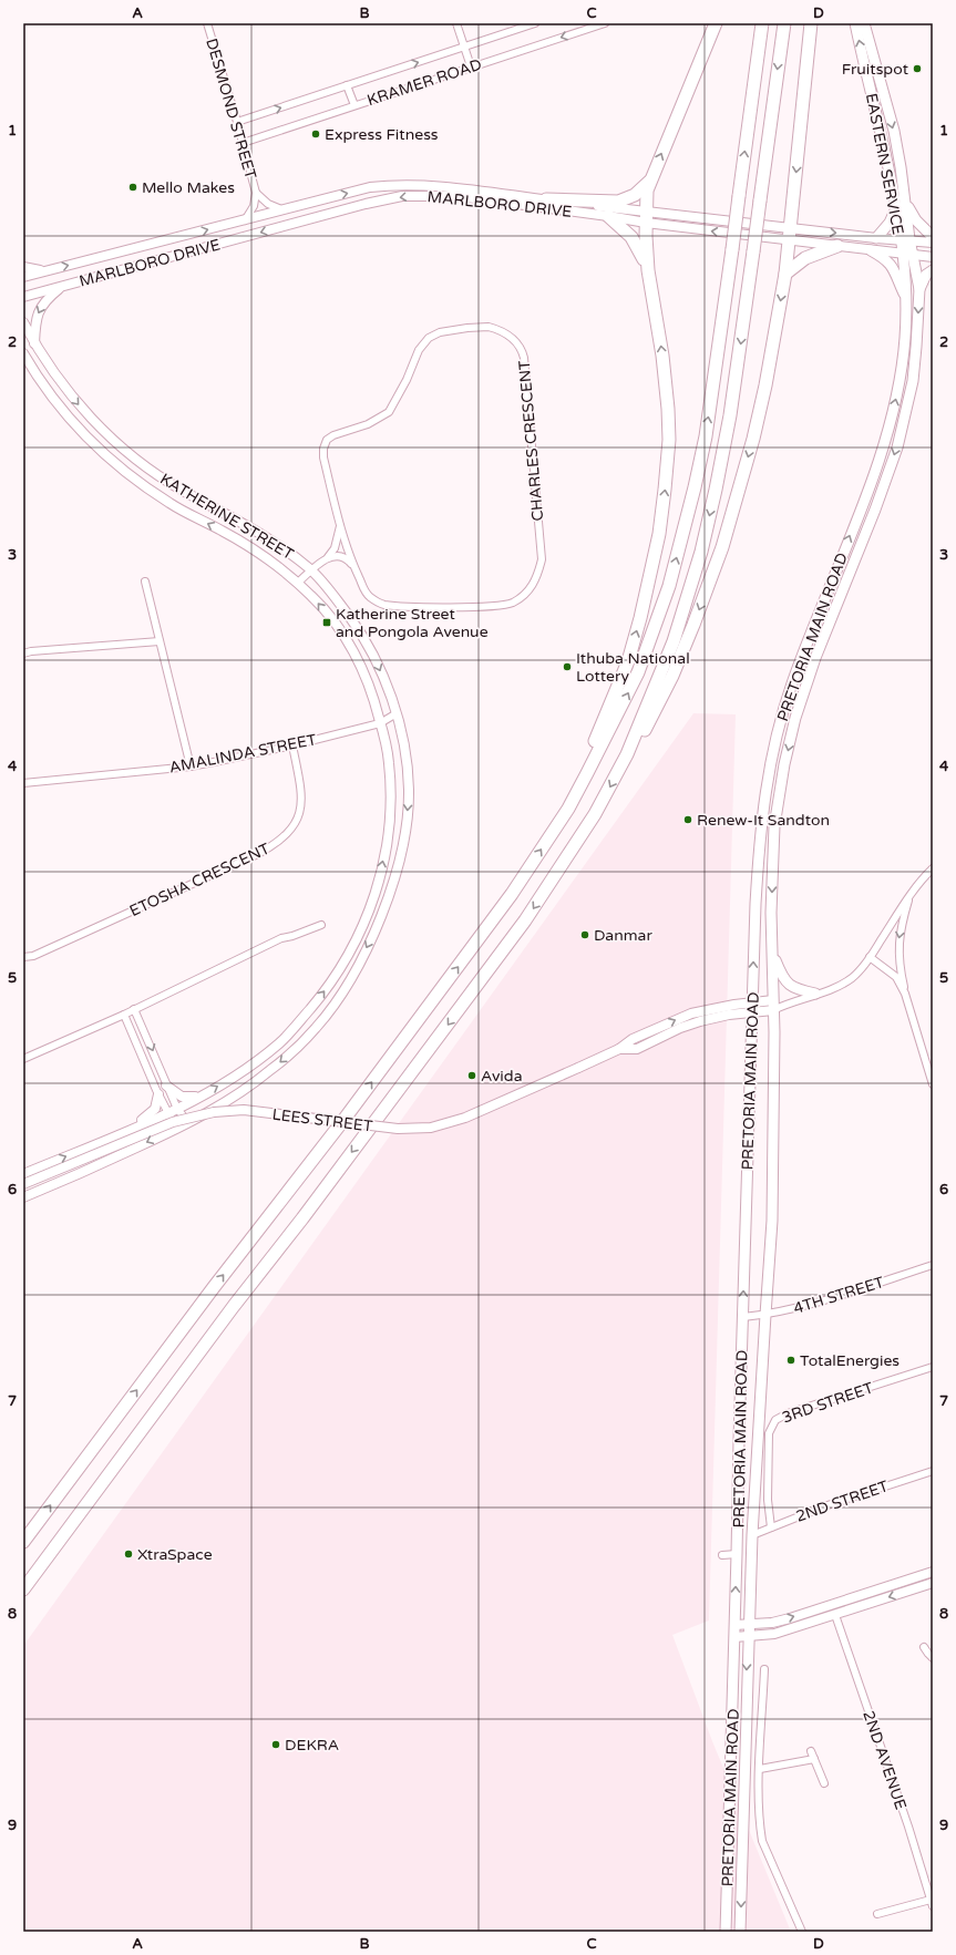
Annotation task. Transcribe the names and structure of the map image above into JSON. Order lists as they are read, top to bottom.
{
  "streets": {
    "main road": [
      "EASTERN SERVICE",
      "MARLBORO DRIVE",
      "KATHERINE STREET",
      "PRETORIA MAIN ROAD",
      "LEES STREET"
    ],
    "street": [
      "KRAMER ROAD",
      "DESMOND STREET",
      "CHARLES CRESCENT",
      "AMALINDA STREET",
      "ETOSHA CRESCENT",
      "4TH STREET",
      "3RD STREET",
      "2ND STREET",
      "2ND AVENUE"
    ]
  },
  "crossings": [
    ["KRAMER ROAD", "DESMOND STREET"],
    ["DESMOND STREET", "MARLBORO DRIVE"],
    ["EASTERN SERVICE", "MARLBORO DRIVE"],
    ["EASTERN SERVICE", "PRETORIA MAIN ROAD"],
    ["MARLBORO DRIVE", "PRETORIA MAIN ROAD"],
    ["CHARLES CRESCENT", "KATHERINE STREET"],
    ["KATHERINE STREET", "AMALINDA STREET"],
    ["PRETORIA MAIN ROAD", "LEES STREET"],
    ["PRETORIA MAIN ROAD", "4TH STREET"],
    ["PRETORIA MAIN ROAD", "2ND STREET"],
    ["AMALINDA STREET", "ETOSHA CRESCENT"],
    ["3RD STREET", "2ND STREET"]
  ],
  "places": {
    "other": [
      "Fruitspot",
      "Express Fitness",
      "Mello Makes",
      "Ithuba National Lottery",
      "Renew-It Sandton",
      "Danmar",
      "Avida",
      "TotalEnergies",
      "XtraSpace",
      "DEKRA"
    ],
    "transit": ["Katherine Street and Pongola Avenue"]
  },
  "grid": {
    "columns": [
      "A",
      "B",
      "C",
      "D"
    ],
    "rows": [
      "1",
      "2",
      "3",
      "4",
      "5",
      "6",
      "7",
      "8",
      "9"
    ]
  }
}
